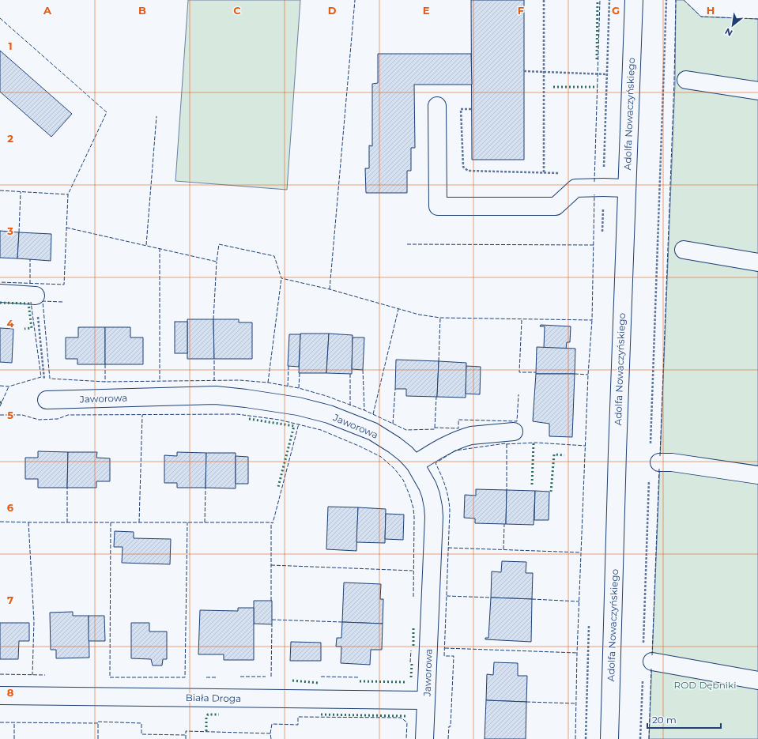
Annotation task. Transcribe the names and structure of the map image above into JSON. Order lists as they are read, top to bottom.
{
  "streets": {
    "street": ["Adolfa Nowaczyńskiego", "Jaworowa", "Biała Droga"]
  },
  "crossings": [
    ["Jaworowa", "Biała Droga"]
  ],
  "parks": ["ROD Dębniki"],
  "scale_bar": "20 m",
  "north": "bottom left",
  "grid": {
    "columns": [
      "A",
      "B",
      "C",
      "D",
      "E",
      "F",
      "G",
      "H"
    ],
    "rows": [
      "1",
      "2",
      "3",
      "4",
      "5",
      "6",
      "7",
      "8"
    ]
  }
}
